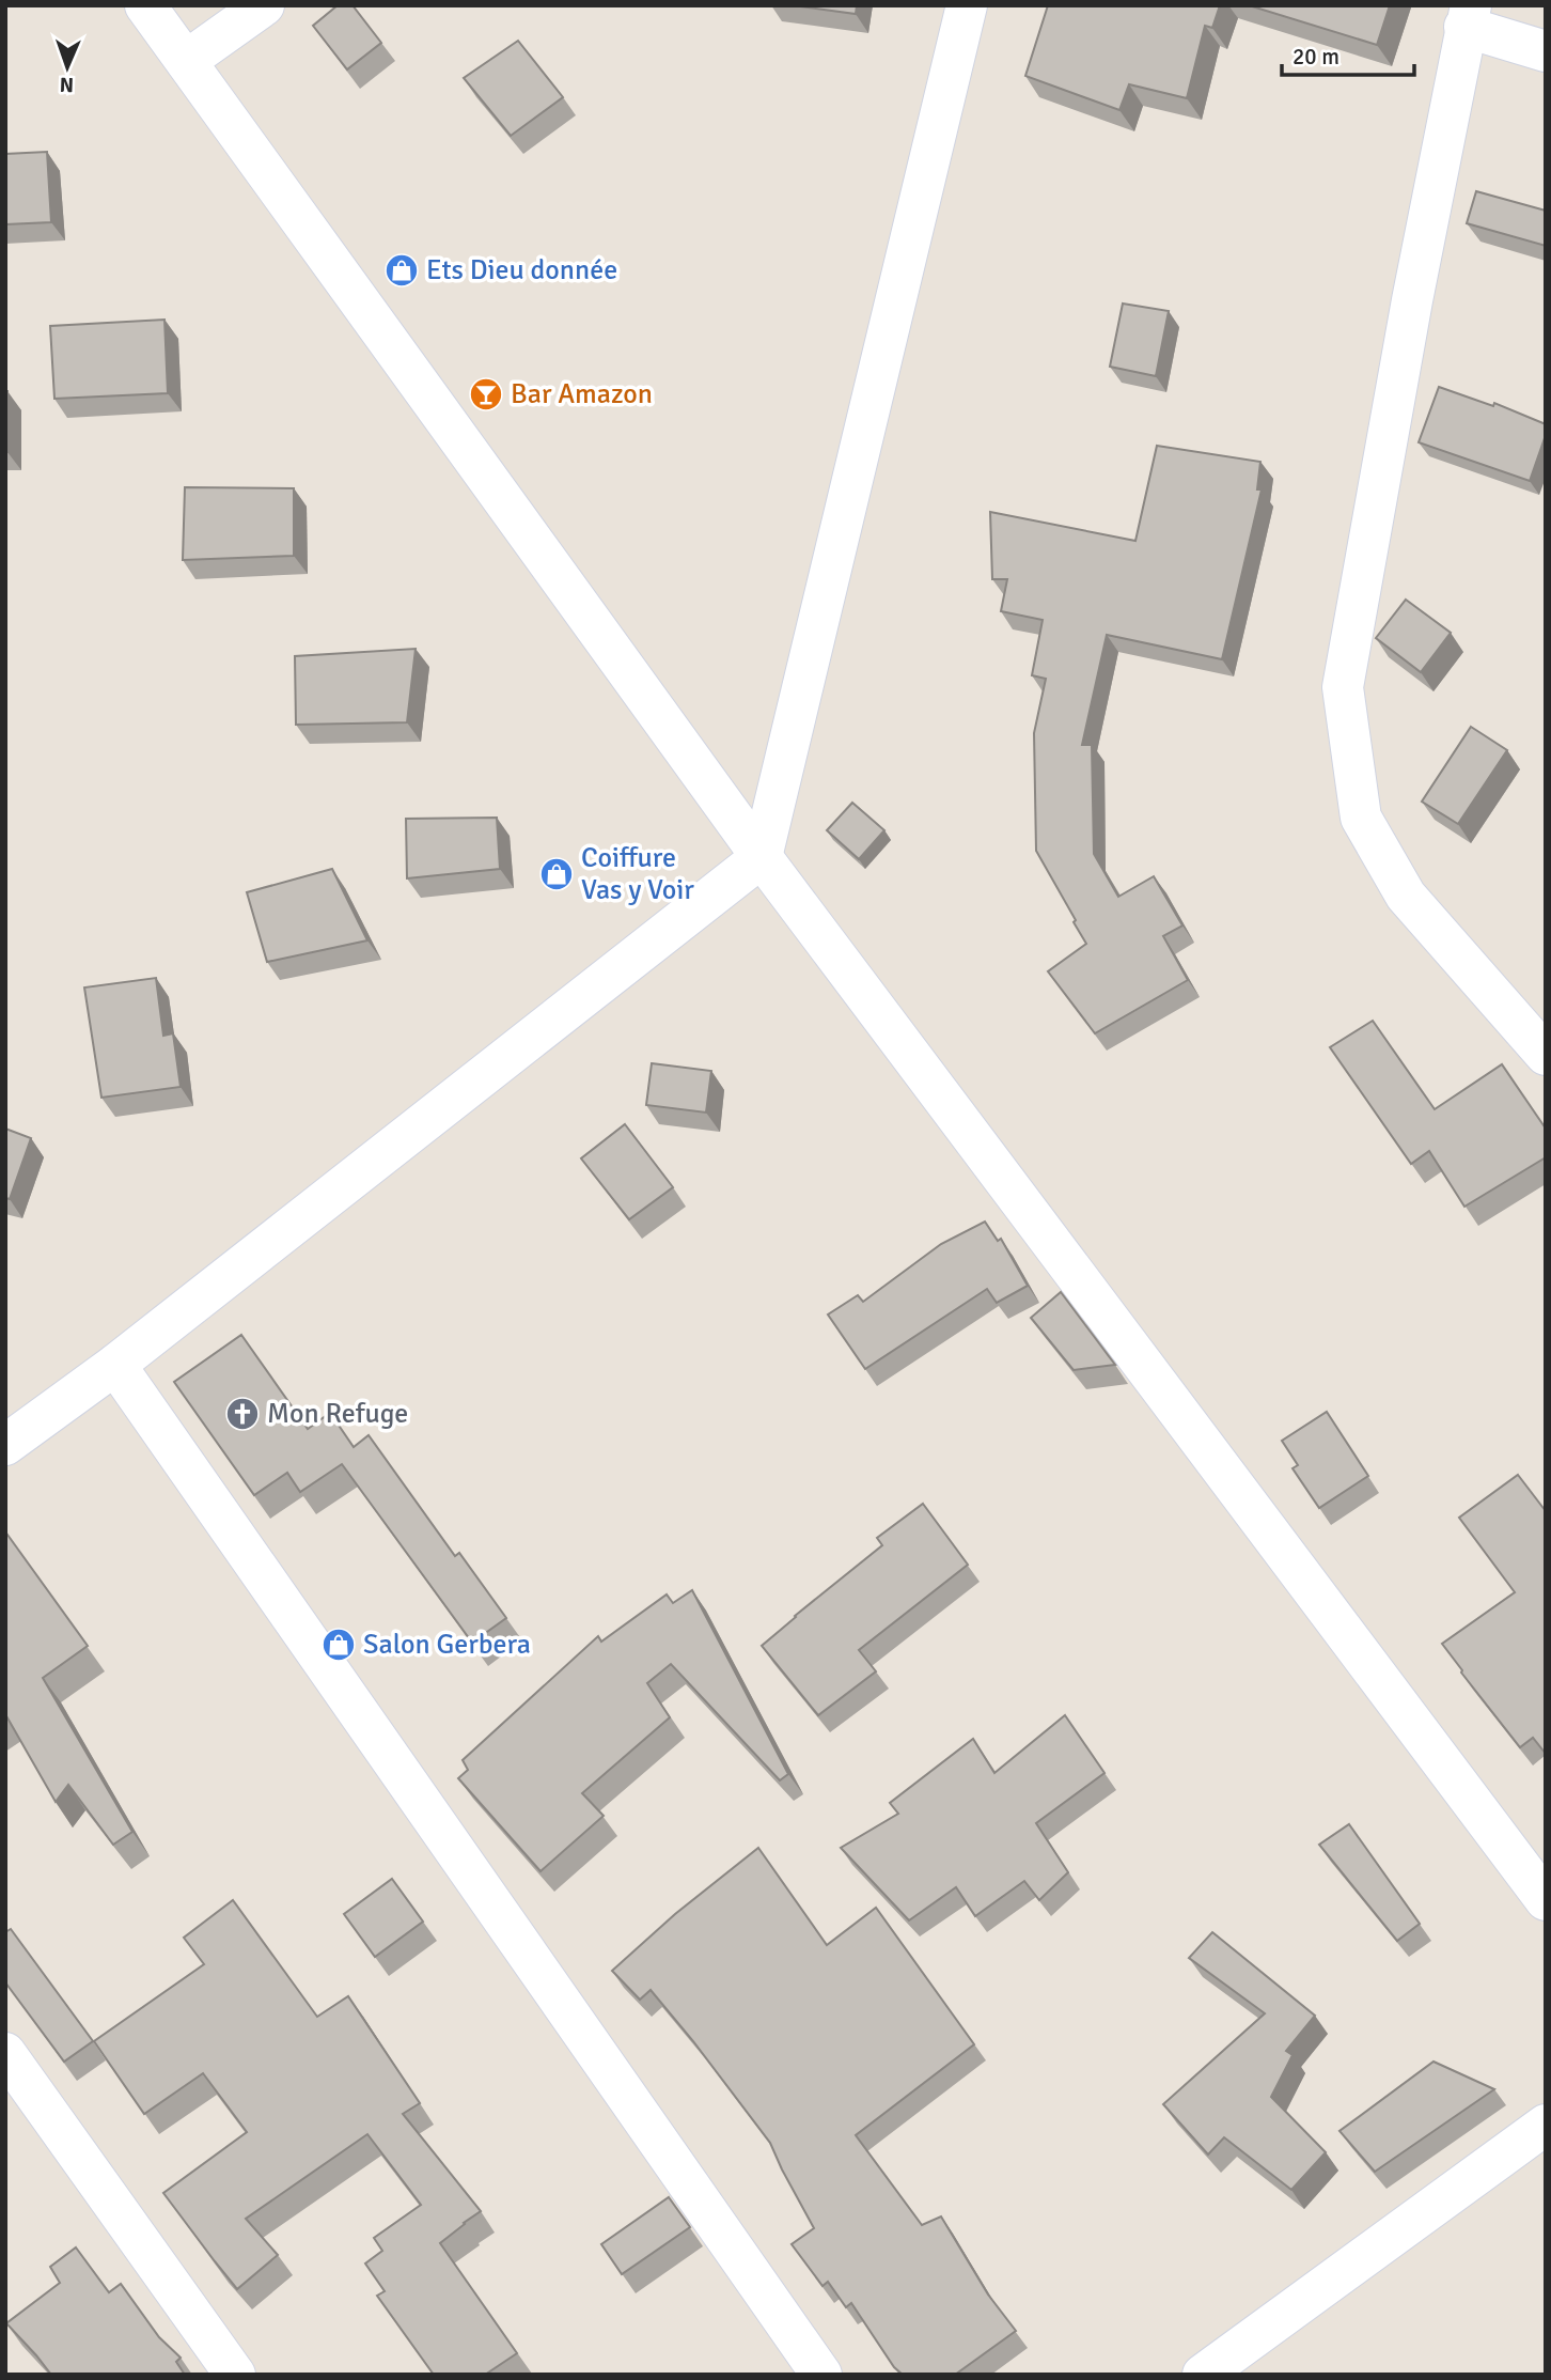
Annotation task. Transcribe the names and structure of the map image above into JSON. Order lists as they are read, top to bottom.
{
  "places": {
    "shop": ["Ets Dieu donnée", "Coiffure Vas y Voir", "Salon Gerbera"],
    "bar": ["Bar Amazon"],
    "church": ["Mon Refuge"]
  },
  "scale_bar": "20 m",
  "north": "bottom"
}
